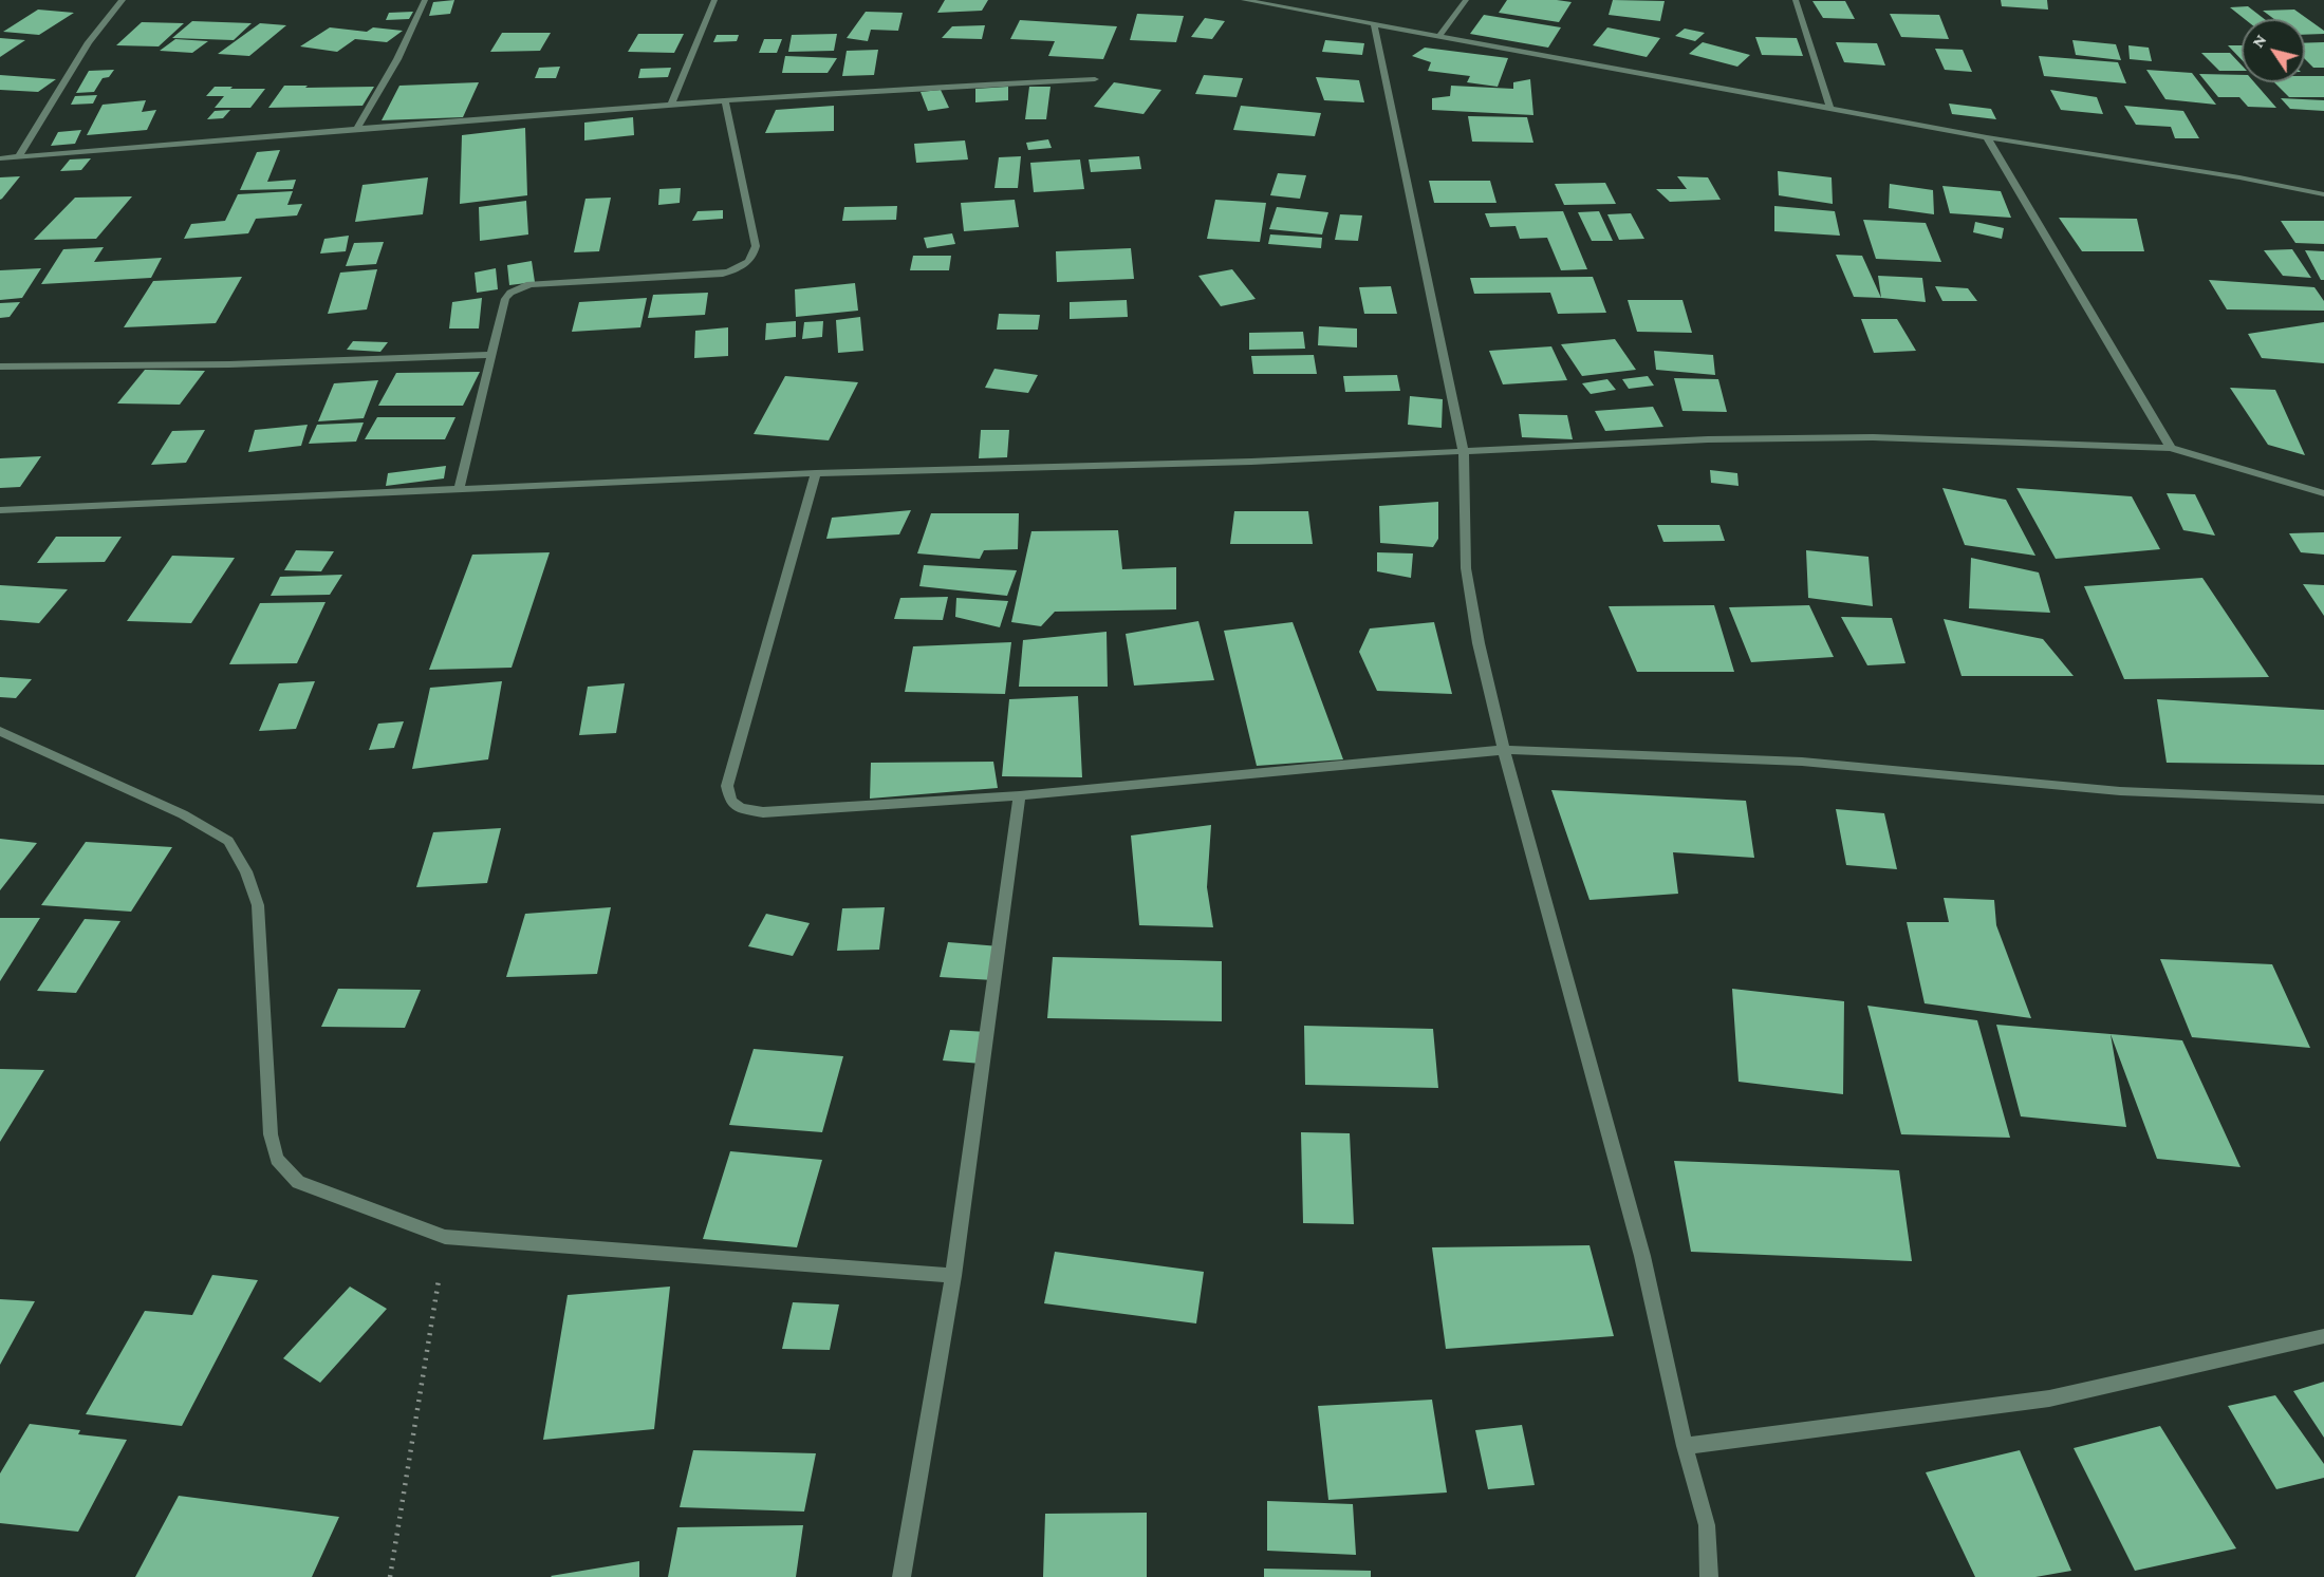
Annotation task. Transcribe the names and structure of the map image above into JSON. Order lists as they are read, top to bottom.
{
  "north": "top left"
}
